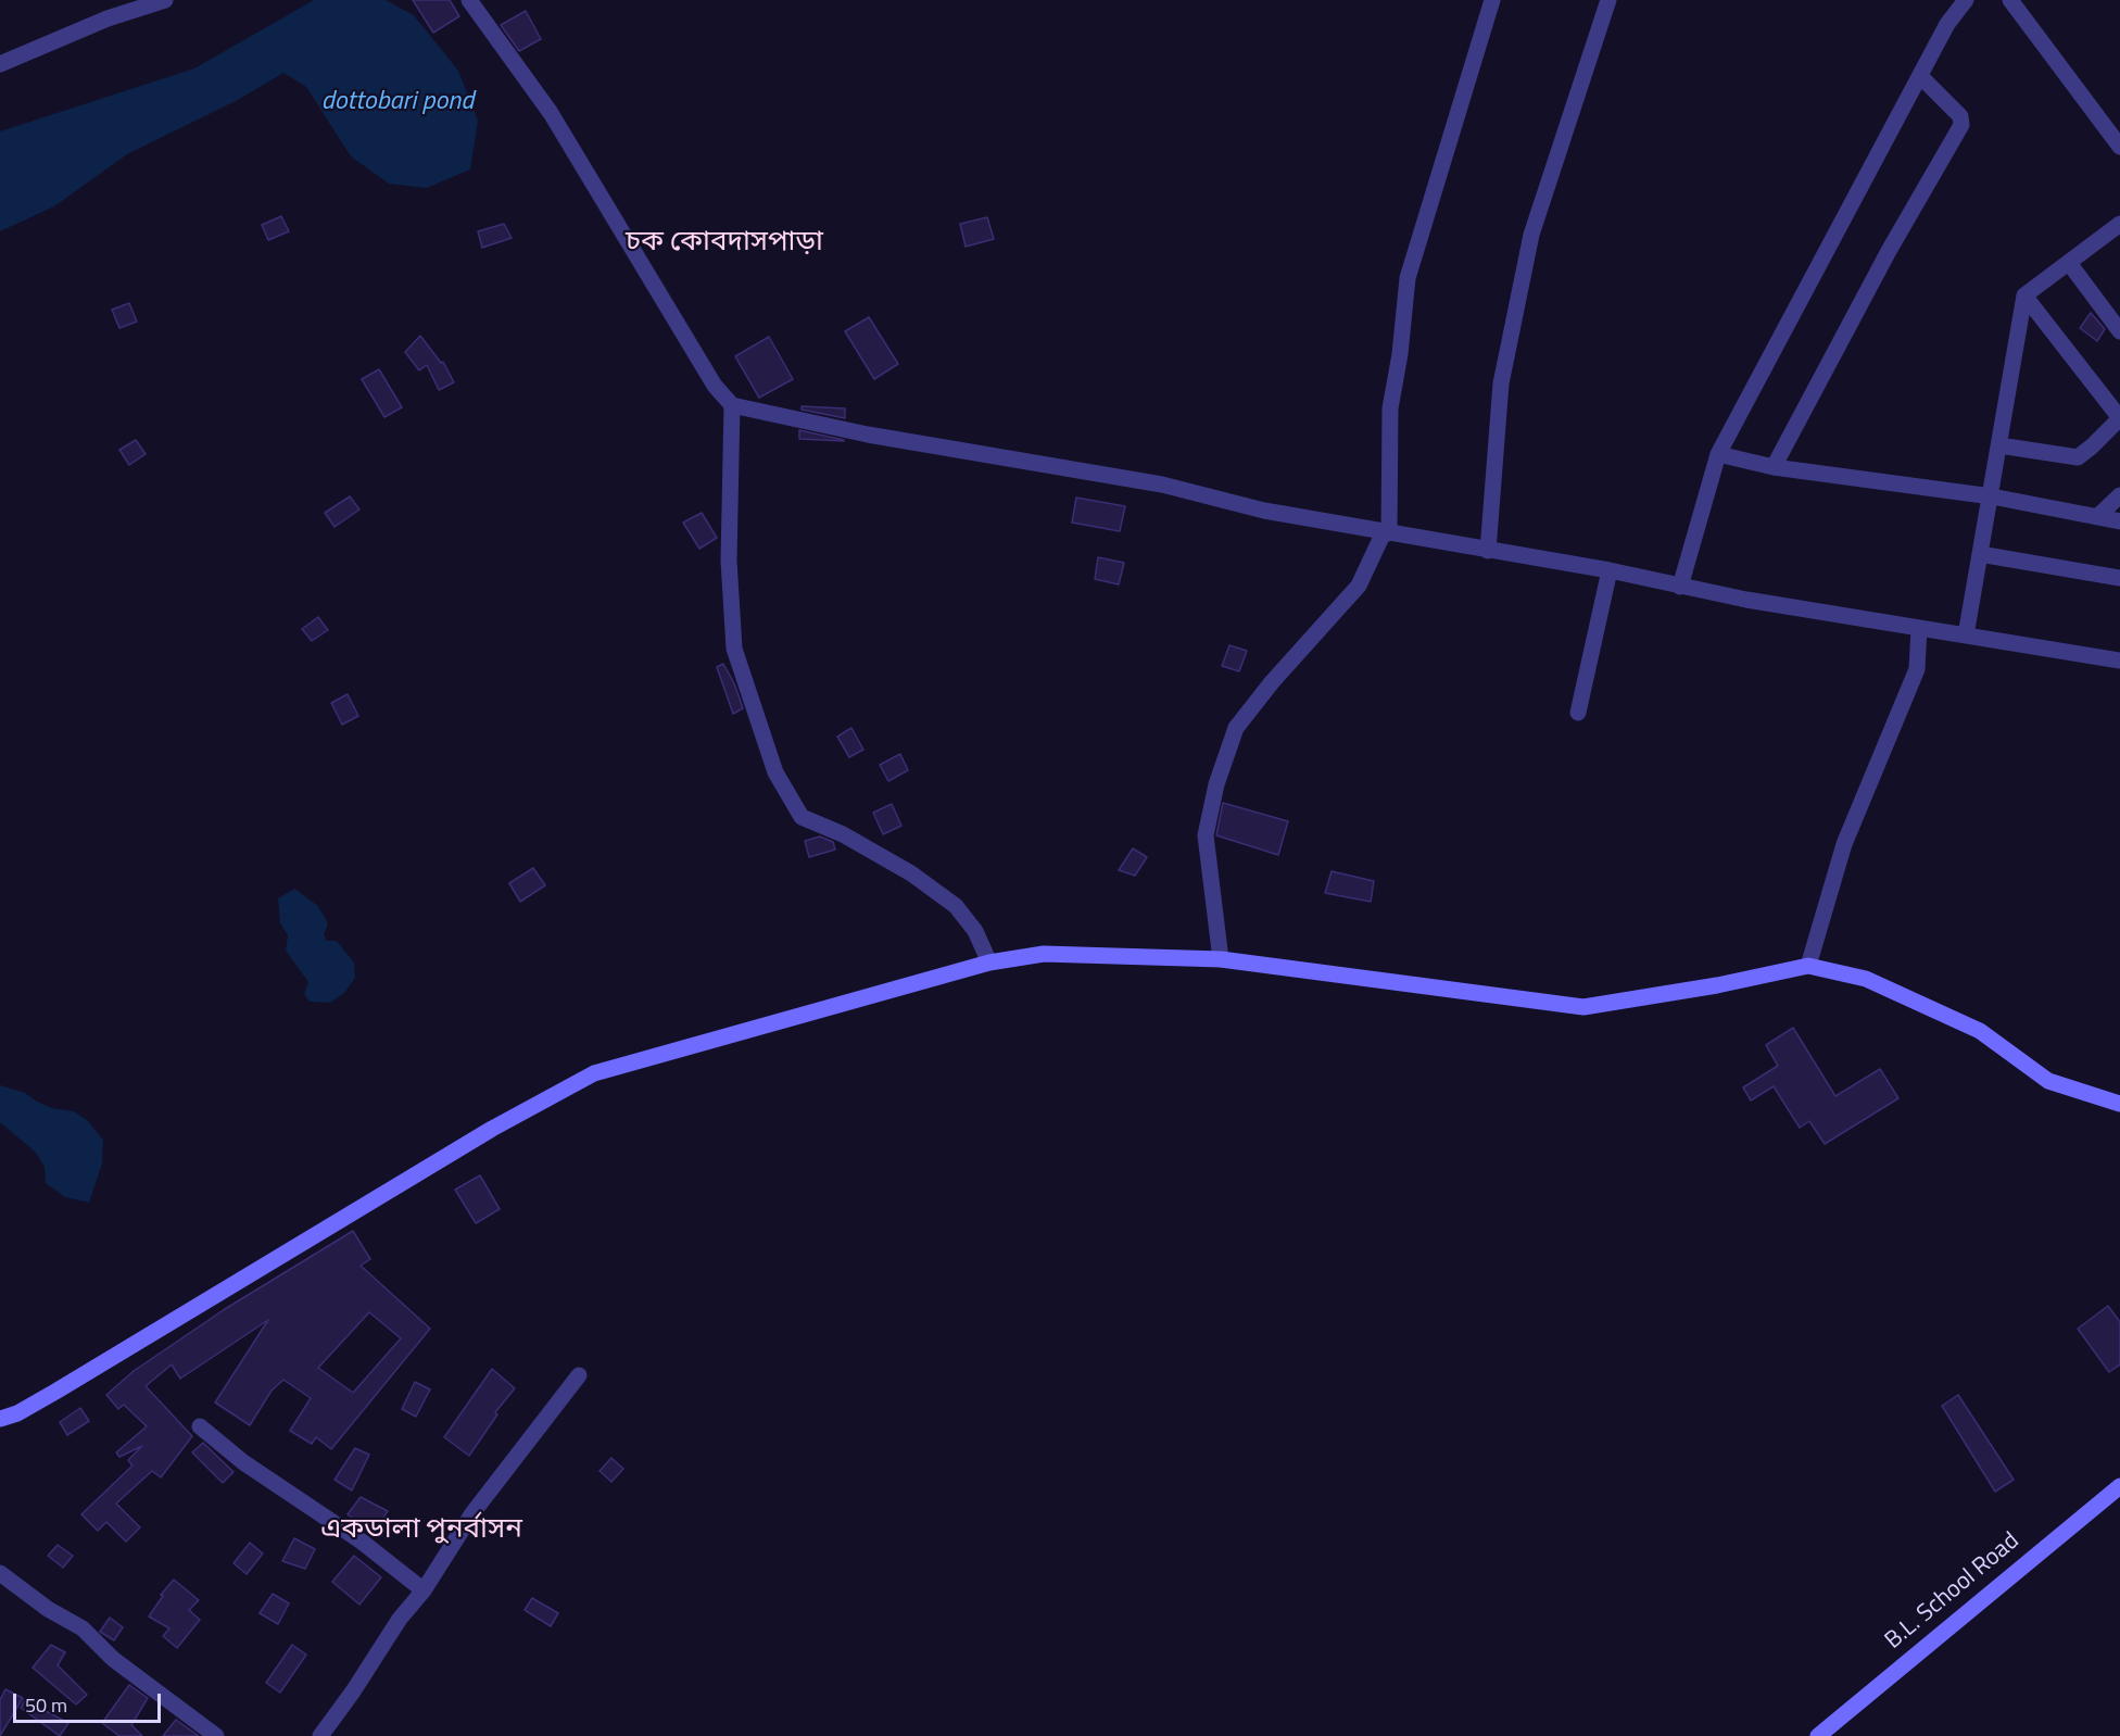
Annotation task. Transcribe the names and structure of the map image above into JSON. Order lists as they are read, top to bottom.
{
  "streets": {
    "street": ["B.L. School Road"]
  },
  "districts": ["চক কোবদাসপাড়া", "একডালা পুনর্বাসন"],
  "water": ["dottobari pond"],
  "scale_bar": "50 m"
}
